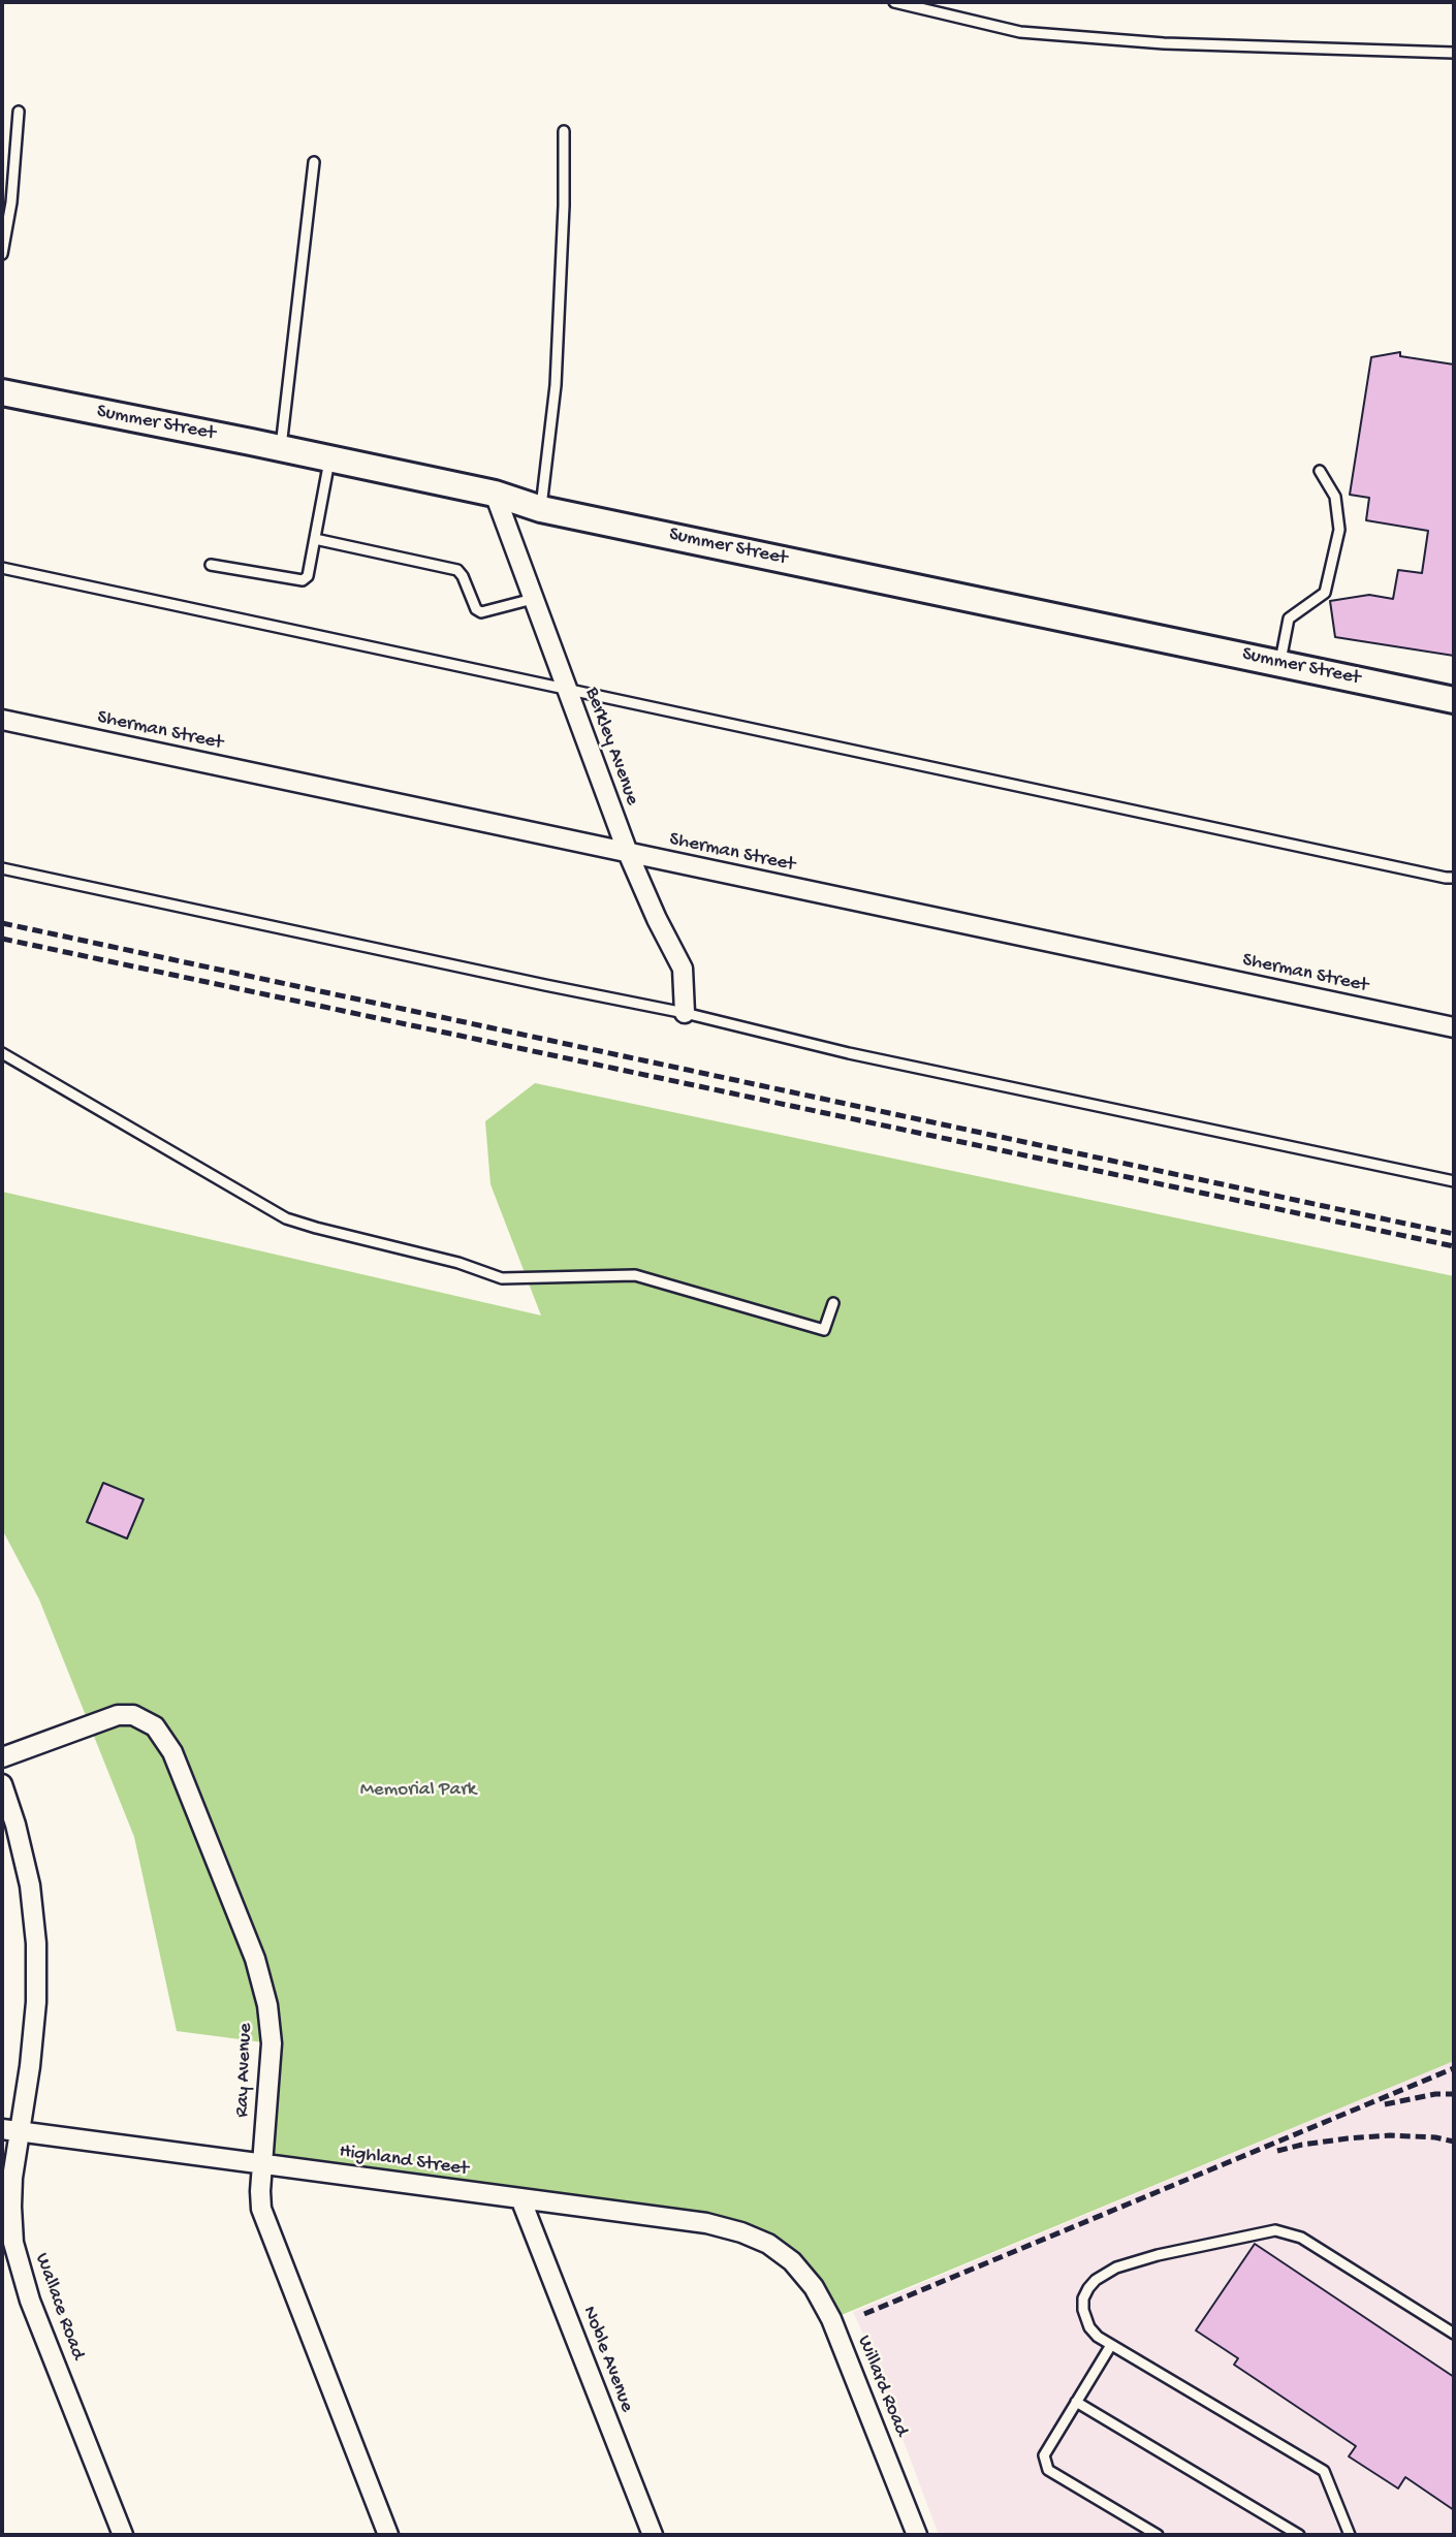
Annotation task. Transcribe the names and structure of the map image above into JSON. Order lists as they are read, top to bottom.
{
  "streets": {
    "street": [
      "Summer Street",
      "Sherman Street",
      "Berkley Avenue",
      "Ray Avenue",
      "Highland Street",
      "Wallace Road",
      "Noble Avenue",
      "Willard Road"
    ]
  },
  "crossings": [
    ["Summer Street", "Berkley Avenue"],
    ["Sherman Street", "Berkley Avenue"],
    ["Ray Avenue", "Highland Street"],
    ["Highland Street", "Wallace Road"],
    ["Highland Street", "Noble Avenue"],
    ["Highland Street", "Willard Road"]
  ],
  "parks": ["Memorial Park"]
}
